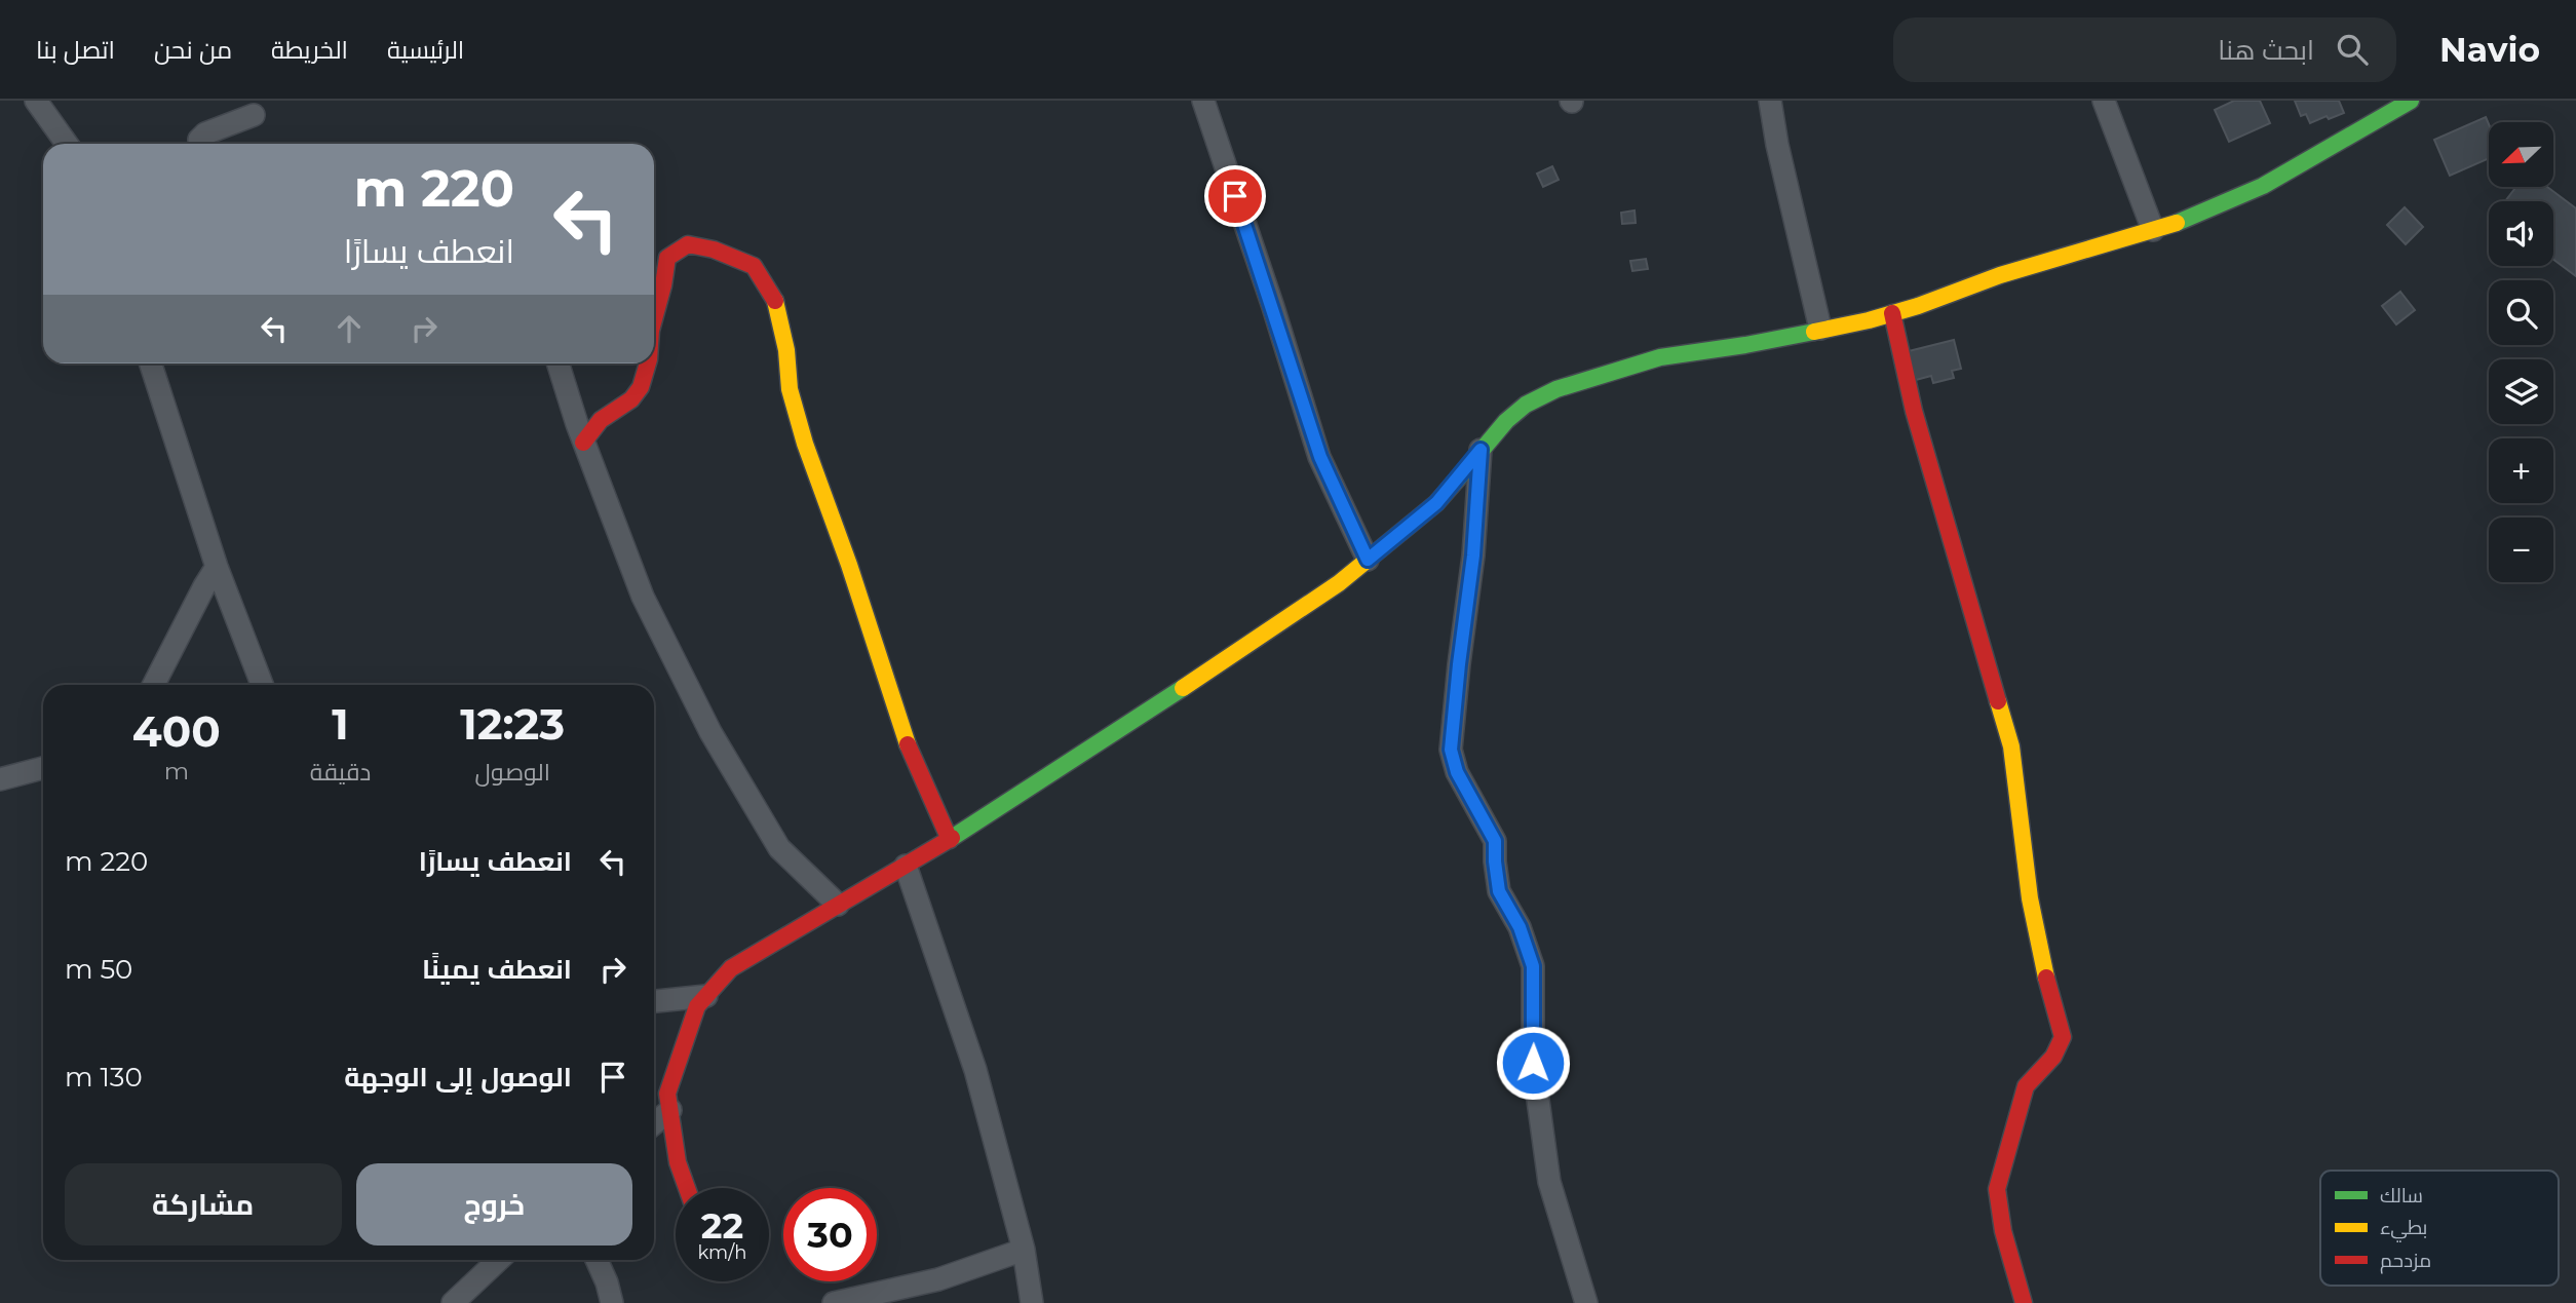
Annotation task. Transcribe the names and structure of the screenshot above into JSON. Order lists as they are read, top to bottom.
{
  "legend": ["سالك", "بطيء", "مزدحم"],
  "north": "bottom left",
  "page": {
    "header": "Navio",
    "search": "ابحث هنا",
    "nav": [
      "الرئيسية",
      "الخريطة",
      "من نحن",
      "اتصل بنا"
    ],
    "map_buttons": ["+", "−"],
    "turn": ["220 m", "انعطف يسارًا"],
    "eta": [
      "12:23",
      "الوصول",
      "1",
      "دقيقة",
      "400",
      "m"
    ],
    "list": [
      {
        "name": "انعطف يسارًا",
        "value": "220 m"
      },
      {
        "name": "انعطف يمينًا",
        "value": "50 m"
      },
      {
        "name": "الوصول إلى الوجهة",
        "value": "130 m"
      }
    ],
    "buttons": ["خروج", "مشاركة"],
    "speed": "22 km/h",
    "limit": "30"
  }
}
